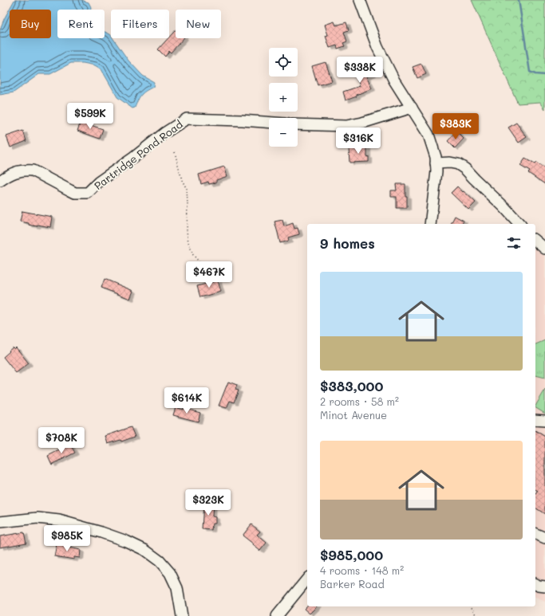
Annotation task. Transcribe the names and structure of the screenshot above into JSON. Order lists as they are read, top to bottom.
{
  "streets": {
    "street": ["Partridge Pond Road"]
  },
  "page": {
    "chip": [
      "Buy",
      "Rent",
      "Filters",
      "New"
    ],
    "map_buttons": ["+", "−"],
    "price": [
      "$338K",
      "$599K",
      "$383K",
      "$316K",
      "$467K",
      "$614K",
      "$708K",
      "$323K",
      "$985K"
    ],
    "heading": "9 homes",
    "list": [
      {
        "name": "$383,000",
        "note": "2 rooms · 58 m² · Minot Avenue"
      },
      {
        "name": "$985,000",
        "note": "4 rooms · 148 m² · Barker Road"
      }
    ]
  }
}
